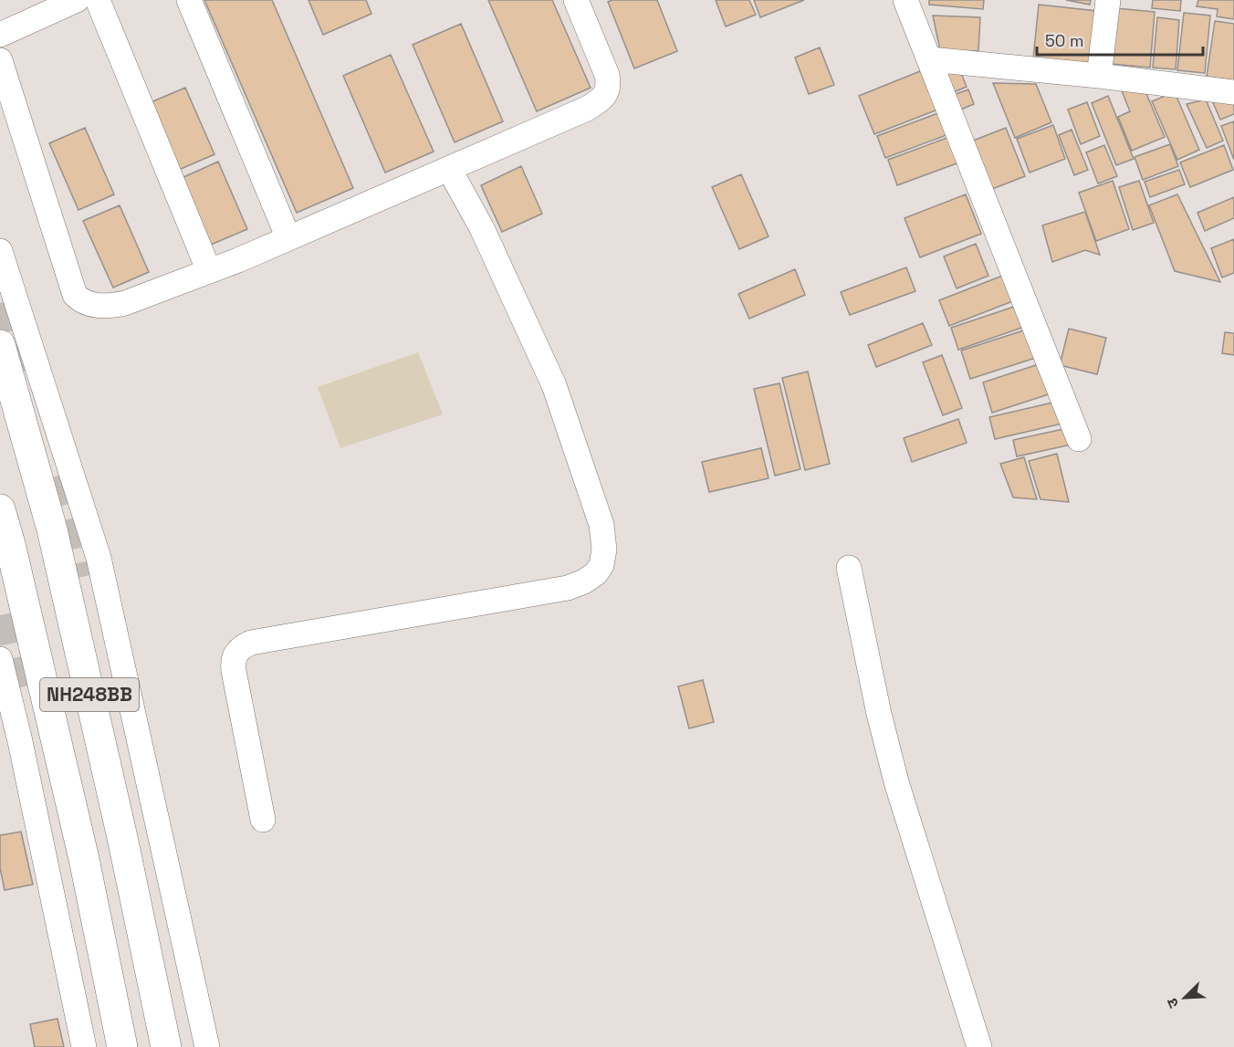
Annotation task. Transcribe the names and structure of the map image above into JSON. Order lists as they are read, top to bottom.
{
  "streets": {
    "highway": ["NH248BB"]
  },
  "scale_bar": "50 m",
  "north": "bottom left"
}
